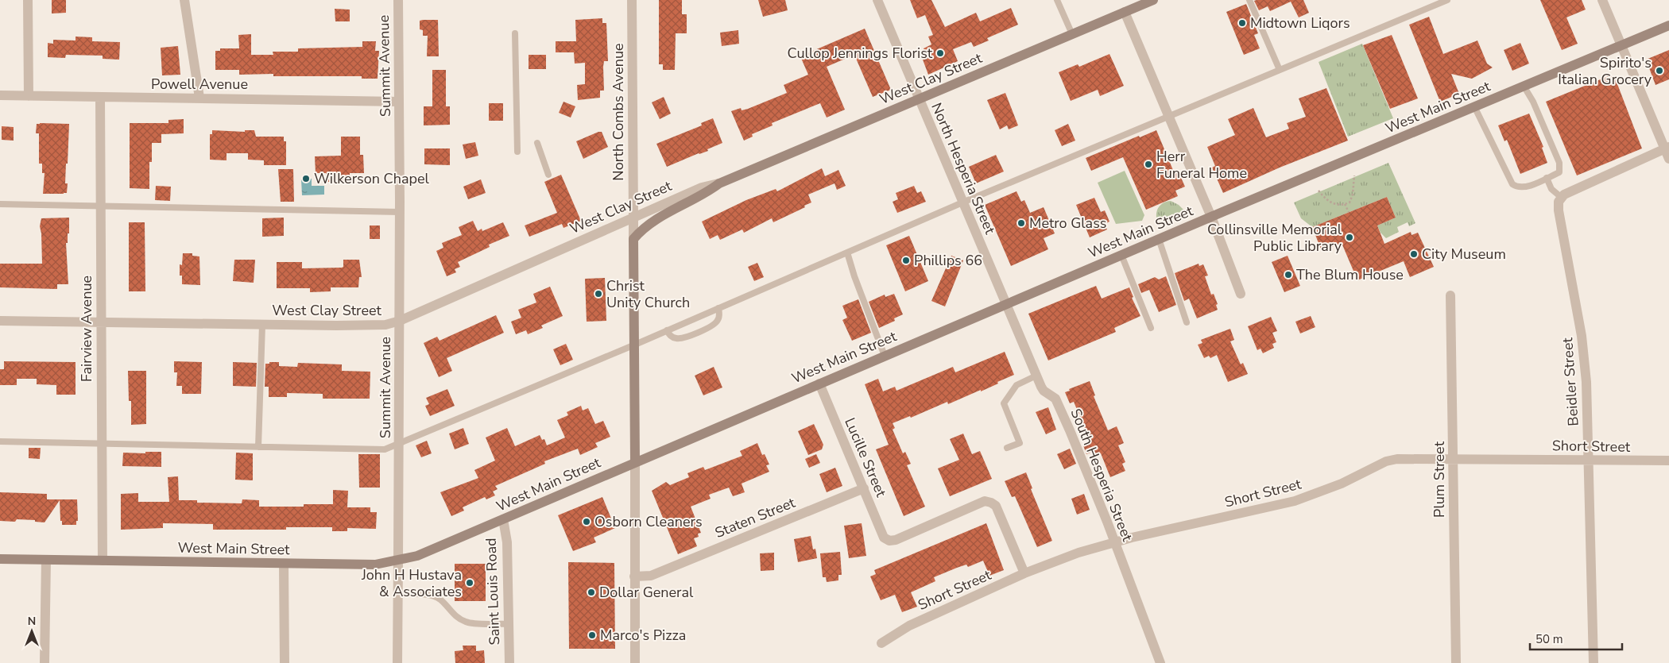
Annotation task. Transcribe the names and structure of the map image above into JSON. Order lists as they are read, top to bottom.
{
  "streets": {
    "main road": ["West Clay Street", "West Main Street", "North Combs Avenue"],
    "street": [
      "Summit Avenue",
      "Powell Avenue",
      "North Hesperia Street",
      "Fairview Avenue",
      "Beidler Street",
      "Short Street",
      "Lucille Street",
      "South Hesperia Street",
      "Plum Street",
      "Staten Street",
      "Saint Louis Road"
    ]
  },
  "crossings": [
    ["Summit Avenue", "West Clay Street"],
    ["Summit Avenue", "Powell Avenue"],
    ["Summit Avenue", "West Main Street"],
    ["West Clay Street", "North Combs Avenue"],
    ["West Clay Street", "North Hesperia Street"],
    ["West Clay Street", "Fairview Avenue"],
    ["Powell Avenue", "Fairview Avenue"],
    ["West Main Street", "North Combs Avenue"],
    ["West Main Street", "North Hesperia Street"],
    ["West Main Street", "Fairview Avenue"],
    ["West Main Street", "Lucille Street"],
    ["West Main Street", "South Hesperia Street"],
    ["West Main Street", "Saint Louis Road"],
    ["North Hesperia Street", "South Hesperia Street"],
    ["Beidler Street", "Short Street"],
    ["Short Street", "Lucille Street"],
    ["Short Street", "South Hesperia Street"],
    ["Short Street", "Plum Street"],
    ["Lucille Street", "Staten Street"]
  ],
  "places": [
    "Midtown Liqors",
    "Cullop Jennings Florist",
    "Spirito's Italian Grocery",
    "Herr Funeral Home",
    "Wilkerson Chapel",
    "Metro Glass",
    "Collinsville Memorial Public Library",
    "City Museum",
    "Phillips 66",
    "The Blum House",
    "Christ Unity Church",
    "Osborn Cleaners",
    "John H Hustava & Associates",
    "Dollar General",
    "Marco's Pizza"
  ],
  "scale_bar": "50 m",
  "north": "top"
}
